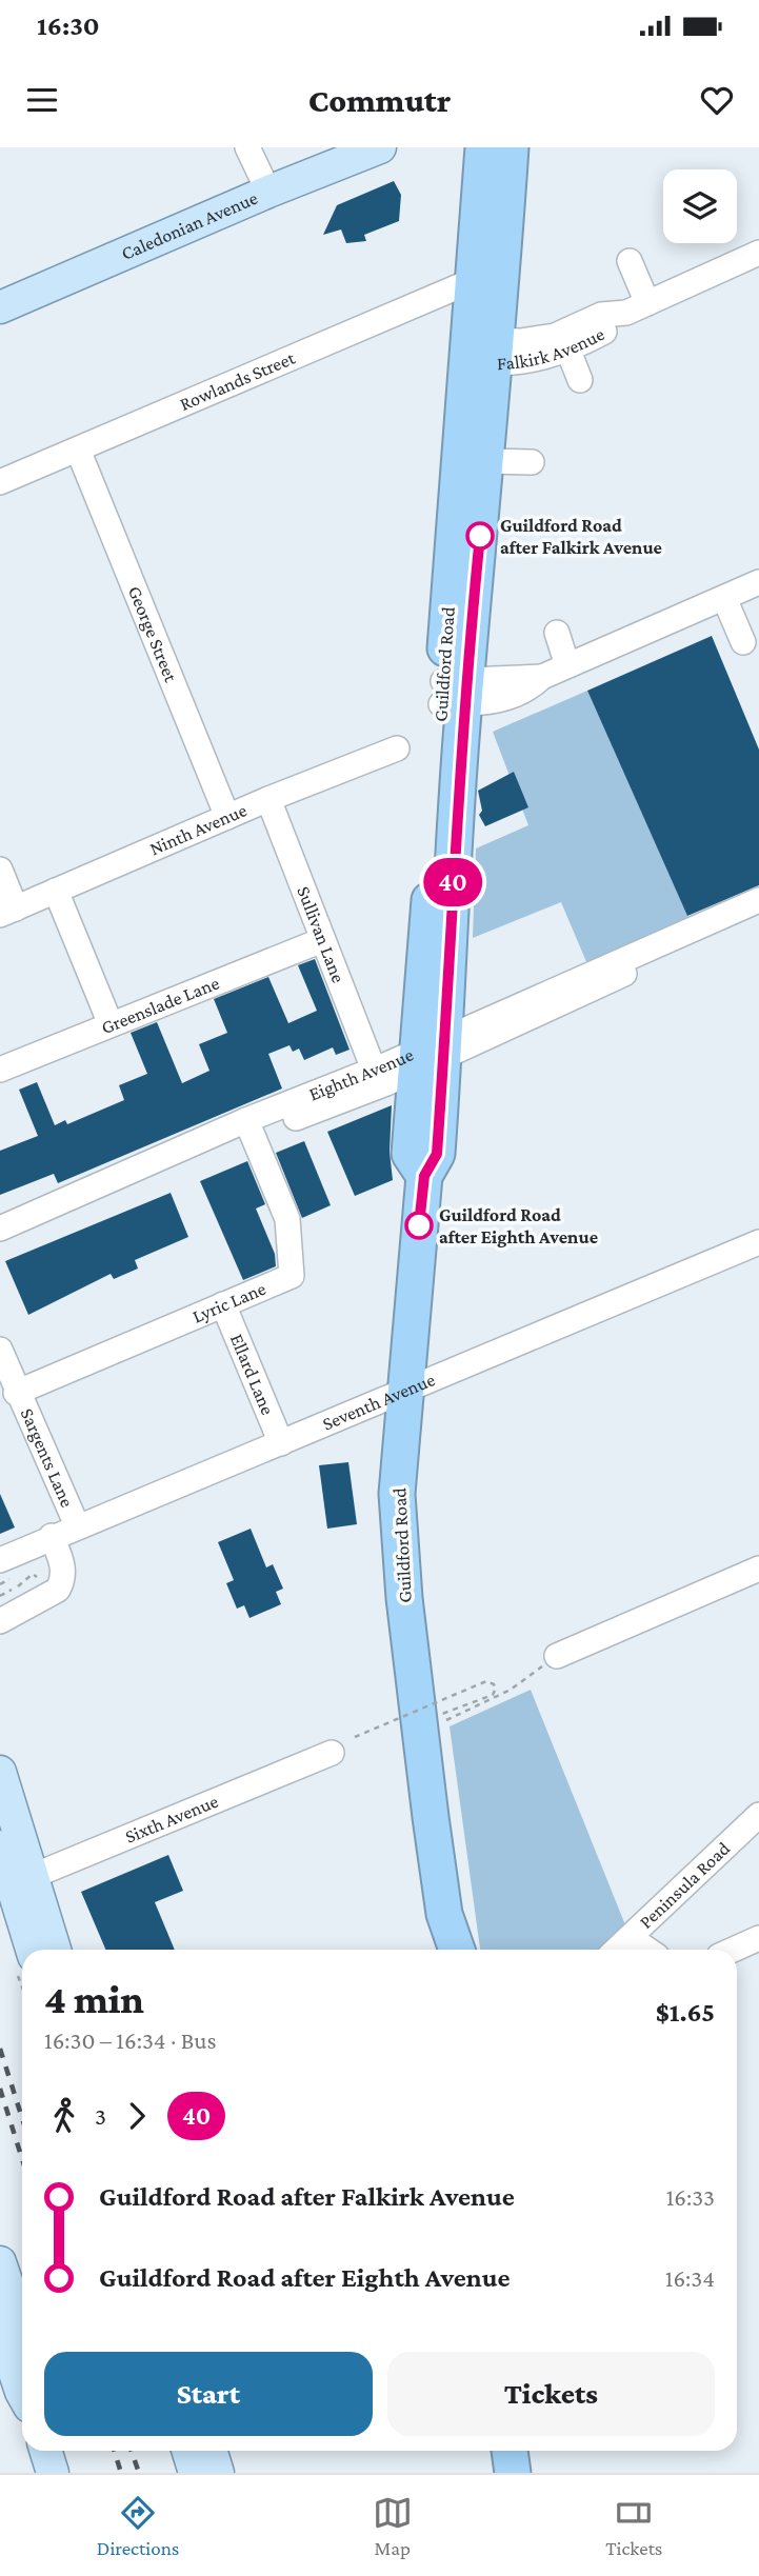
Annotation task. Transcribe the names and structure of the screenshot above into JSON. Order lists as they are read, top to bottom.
{
  "streets": {
    "highway": ["Guildford Road"],
    "main road": ["Caledonian Avenue"],
    "street": [
      "Falkirk Avenue",
      "Rowlands Street",
      "George Street",
      "Ninth Avenue",
      "Sullivan Lane",
      "Greenslade Lane",
      "Eighth Avenue",
      "Lyric Lane",
      "Ellard Lane",
      "Seventh Avenue",
      "Sargents Lane",
      "Sixth Avenue",
      "Peninsula Road"
    ]
  },
  "crossings": [
    ["Falkirk Avenue", "Guildford Road"],
    ["Rowlands Street", "George Street"],
    ["Rowlands Street", "Guildford Road"],
    ["George Street", "Ninth Avenue"],
    ["Guildford Road", "Eighth Avenue"],
    ["Guildford Road", "Seventh Avenue"],
    ["Ninth Avenue", "Sullivan Lane"],
    ["Sullivan Lane", "Greenslade Lane"],
    ["Sullivan Lane", "Eighth Avenue"],
    ["Eighth Avenue", "Lyric Lane"],
    ["Lyric Lane", "Ellard Lane"],
    ["Lyric Lane", "Sargents Lane"],
    ["Ellard Lane", "Seventh Avenue"],
    ["Seventh Avenue", "Sargents Lane"]
  ],
  "places": ["Guildford Road after Falkirk Avenue", "Guildford Road after Eighth Avenue"],
  "lines": ["bus line 40"],
  "page": {
    "status": "16:30",
    "header": "Commutr",
    "on_map": "40",
    "heading": ["4 min", "16:30 – 16:34 · Bus", "$1.65"],
    "legs": ["3", "40"],
    "list": [
      {
        "name": "Guildford Road after Falkirk Avenue",
        "value": "16:33"
      },
      {
        "name": "Guildford Road after Eighth Avenue",
        "value": "16:34"
      }
    ],
    "buttons": ["Start", "Tickets"],
    "tabs": ["Directions", "Map", "Tickets"]
  }
}
